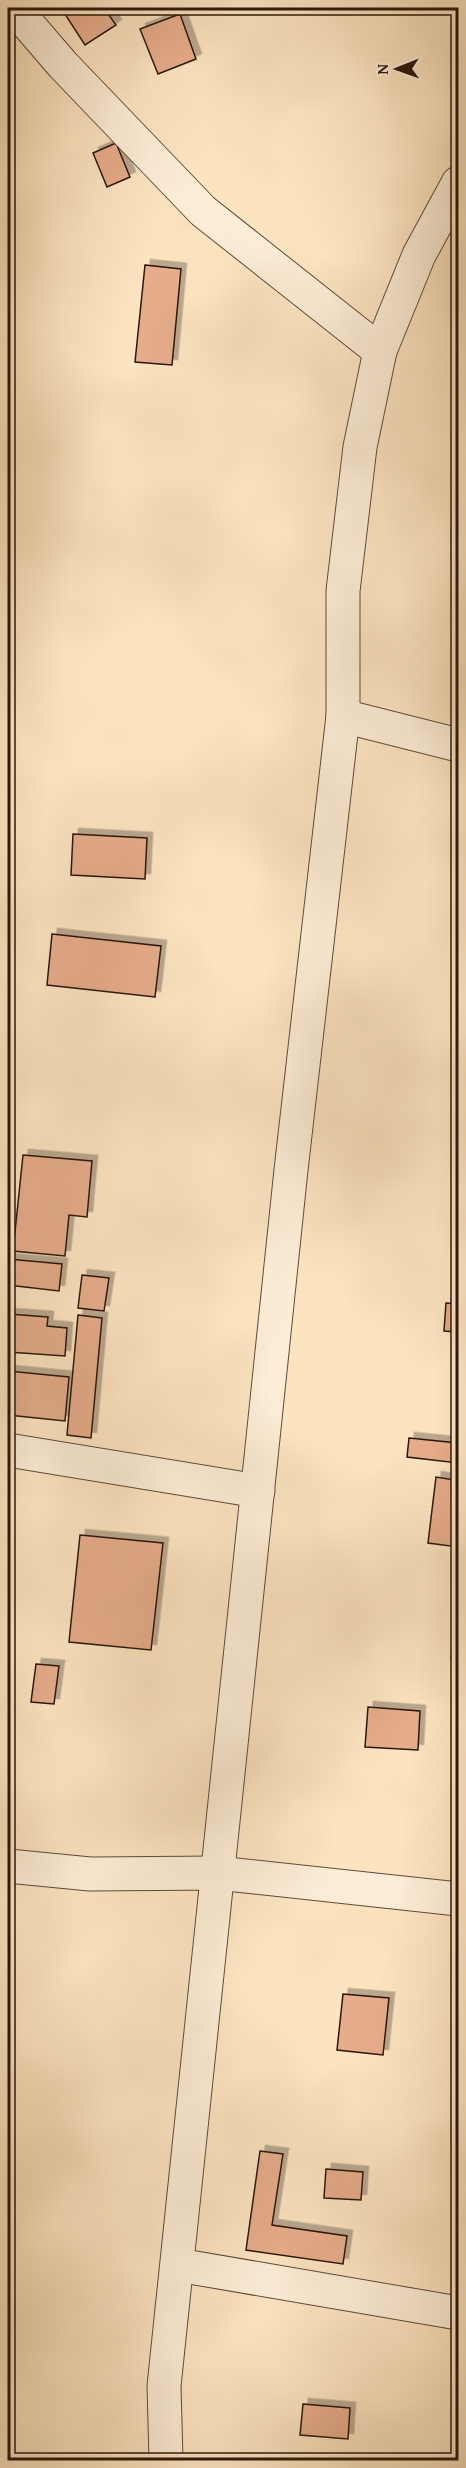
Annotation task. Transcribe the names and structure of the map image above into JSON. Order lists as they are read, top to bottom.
{
  "north": "left"
}
